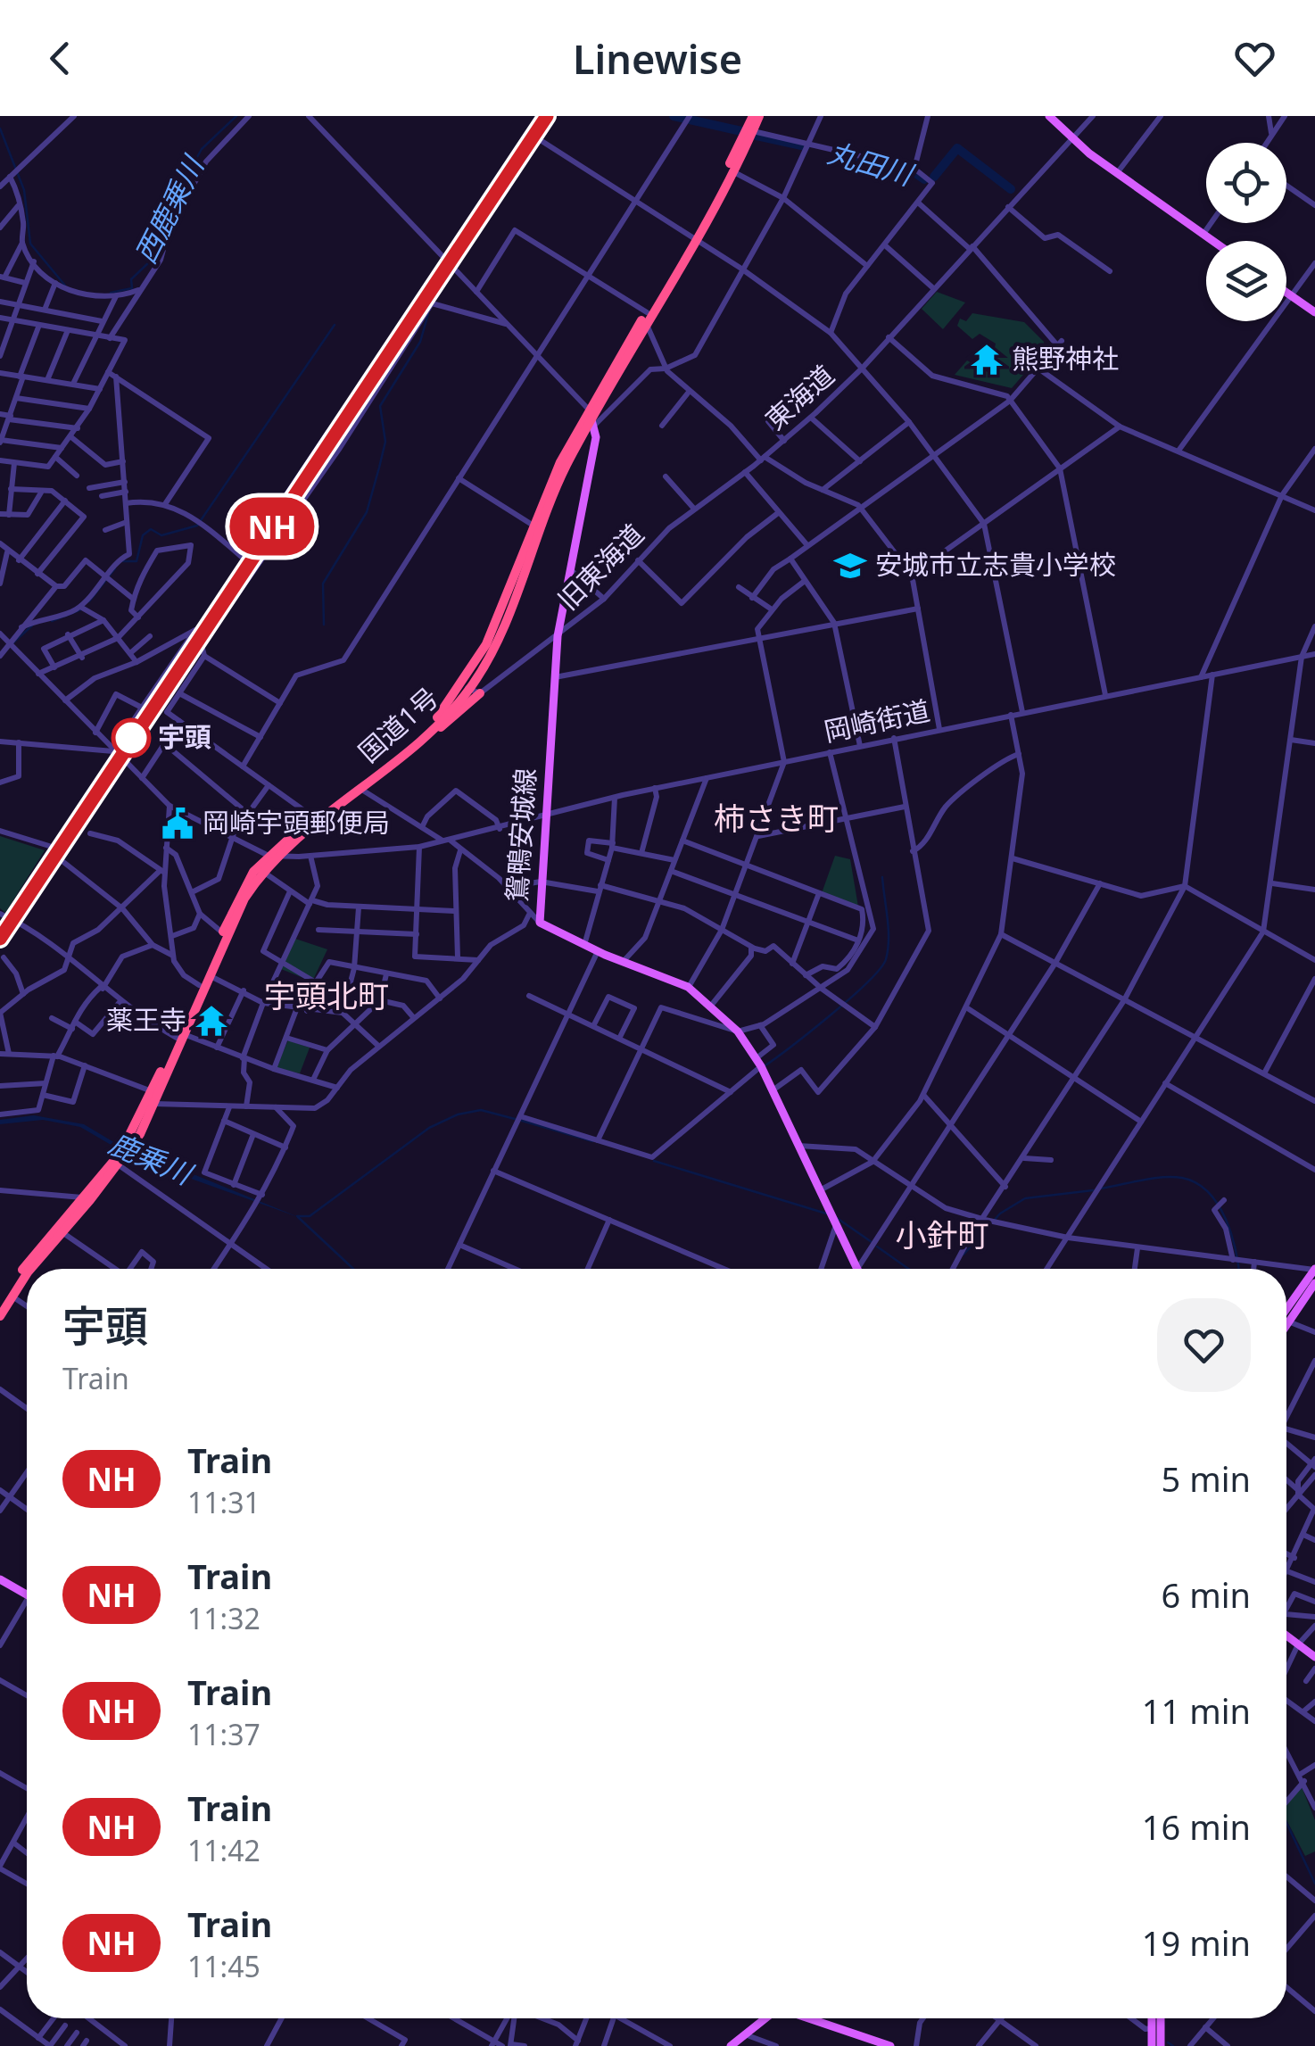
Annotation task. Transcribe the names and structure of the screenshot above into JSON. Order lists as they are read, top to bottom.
{
  "streets": {
    "highway": ["国道1号"],
    "main road": ["鴛鴨安城線"],
    "street": ["東海道", "旧東海道", "岡崎街道"]
  },
  "crossings": [
    ["東海道", "旧東海道"],
    ["旧東海道", "鴛鴨安城線"],
    ["岡崎街道", "国道1号"],
    ["岡崎街道", "鴛鴨安城線"],
    ["国道1号", "鴛鴨安城線"]
  ],
  "districts": ["柿さき町", "宇頭北町", "小針町"],
  "water": ["丸田川", "西鹿乗川", "鹿乗川"],
  "places": {
    "temple": ["熊野神社", "薬王寺"],
    "school or university": ["安城市立志貴小学校"],
    "other": ["宇頭"],
    "public building": ["岡崎宇頭郵便局"]
  },
  "page": {
    "header": "Linewise",
    "on_map": "NH",
    "heading": ["宇頭", "Train"],
    "list": [
      {
        "mark": "NH",
        "name": "Train",
        "note": "11:31",
        "value": "5 min"
      },
      {
        "mark": "NH",
        "name": "Train",
        "note": "11:32",
        "value": "6 min"
      },
      {
        "mark": "NH",
        "name": "Train",
        "note": "11:37",
        "value": "11 min"
      },
      {
        "mark": "NH",
        "name": "Train",
        "note": "11:42",
        "value": "16 min"
      },
      {
        "mark": "NH",
        "name": "Train",
        "note": "11:45",
        "value": "19 min"
      }
    ]
  }
}
